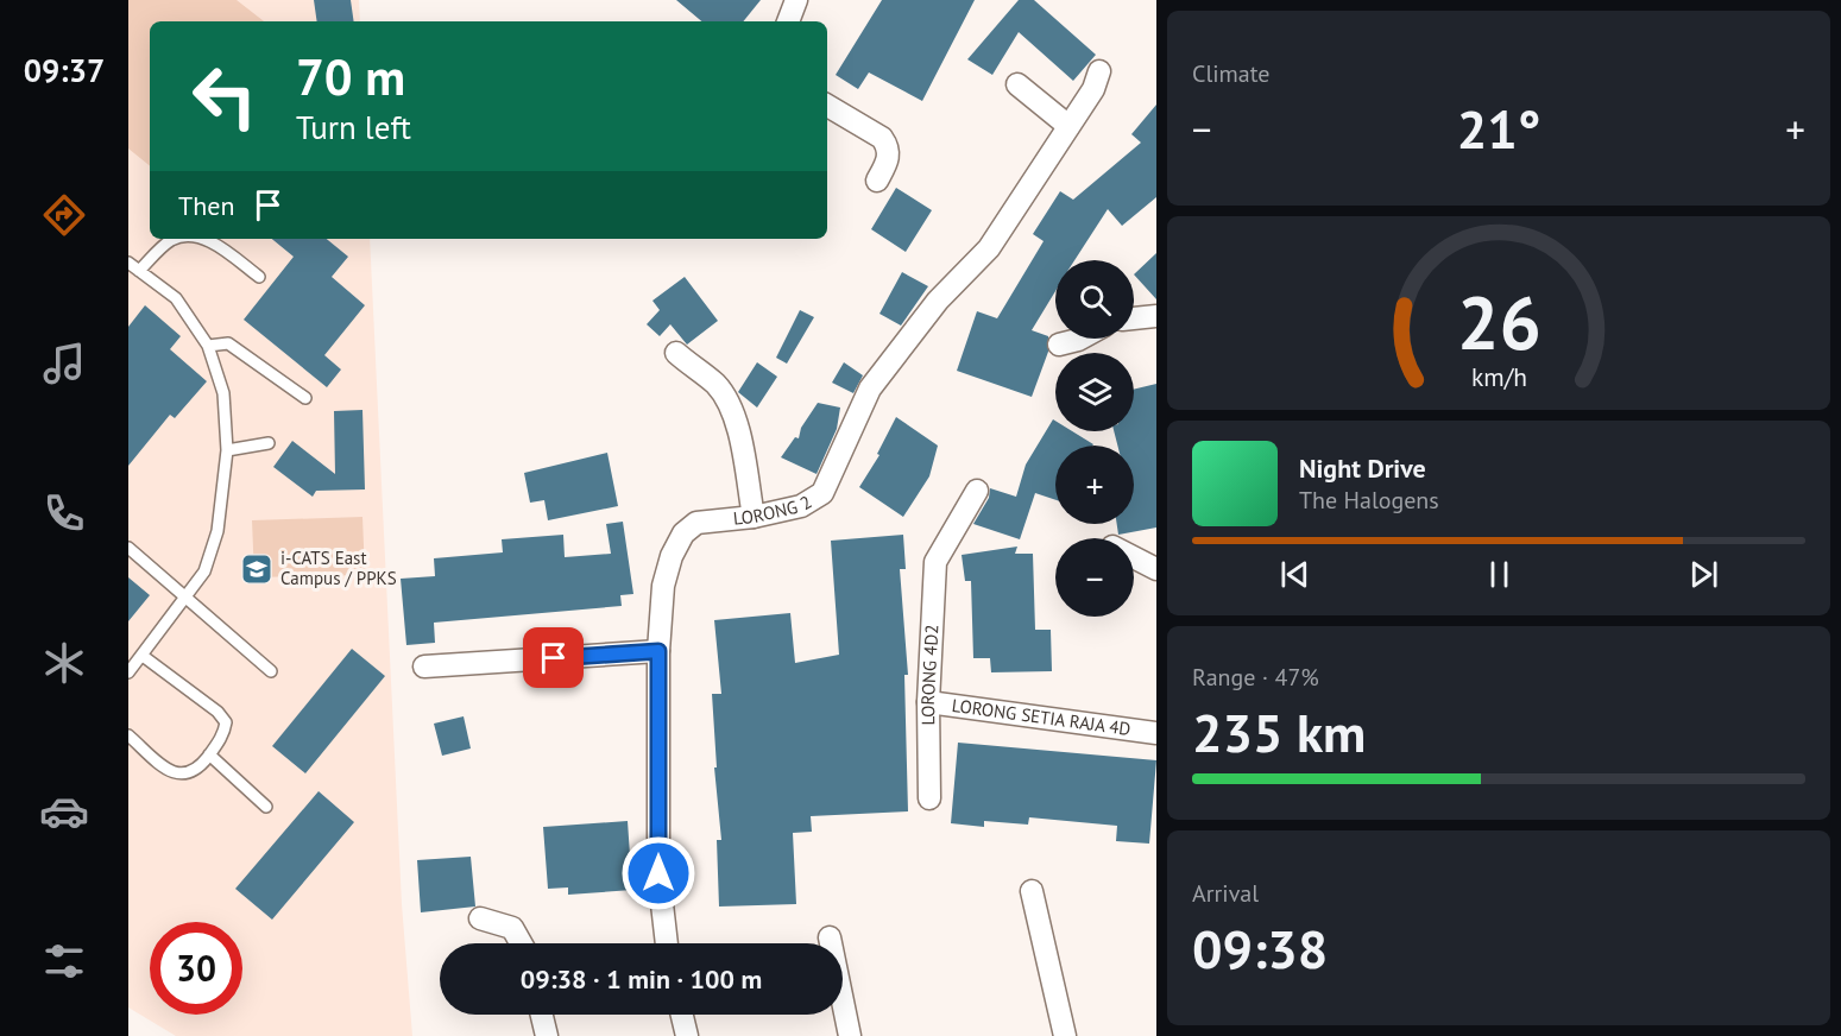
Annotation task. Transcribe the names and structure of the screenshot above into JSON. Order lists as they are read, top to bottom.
{
  "streets": {
    "street": ["LORONG 2", "LORONG 4D2", "LORONG SETIA RAJA 4D"]
  },
  "crossings": [
    ["LORONG 4D2", "LORONG SETIA RAJA 4D"]
  ],
  "places": {
    "school or university": ["i-CATS East Campus / PPKS"]
  },
  "page": {
    "tabs": "09:37",
    "tile": [
      "Climate",
      ["Range · 47%", "235 km"],
      ["Arrival", "09:38"]
    ],
    "turn": ["70 m", "Turn left"],
    "heat": ["−", "21°", "+"],
    "then": "Then",
    "map_buttons": ["+", "−"],
    "song": ["Night Drive", "The Halogens"],
    "limit": "30",
    "trip": "09:38 · 1 min · 100 m",
    "gauge": ["26", "km/h"]
  }
}
